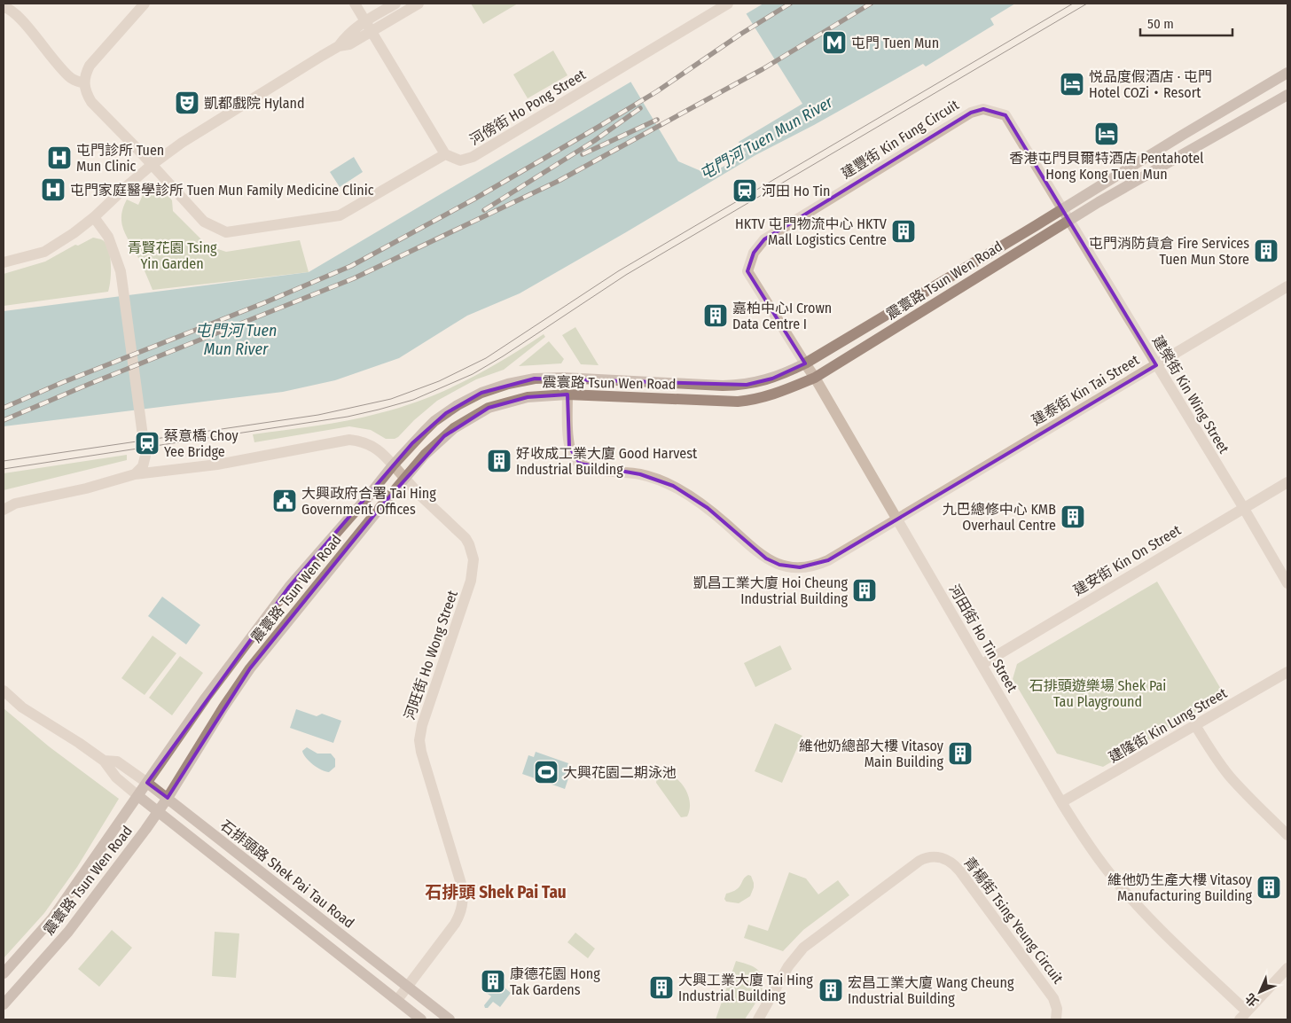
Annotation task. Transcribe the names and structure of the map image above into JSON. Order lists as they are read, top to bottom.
{
  "streets": {
    "main road": ["震寰路 Tsun Wen Road", "石排頭路 Shek Pai Tau Road"],
    "street": [
      "河傍街 Ho Pong Street",
      "建豐街 Kin Fung Circuit",
      "建泰街 Kin Tai Street",
      "建榮街 Kin Wing Street",
      "建安街 Kin On Street",
      "河田街 Ho Tin Street",
      "河旺街 Ho Wong Street",
      "建隆街 Kin Lung Street",
      "青楊街 Tsing Yeung Circuit"
    ]
  },
  "crossings": [
    ["建豐街 Kin Fung Circuit", "震寰路 Tsun Wen Road"],
    ["建豐街 Kin Fung Circuit", "建榮街 Kin Wing Street"],
    ["建豐街 Kin Fung Circuit", "河田街 Ho Tin Street"],
    ["震寰路 Tsun Wen Road", "建泰街 Kin Tai Street"],
    ["震寰路 Tsun Wen Road", "建榮街 Kin Wing Street"],
    ["震寰路 Tsun Wen Road", "河田街 Ho Tin Street"],
    ["震寰路 Tsun Wen Road", "河旺街 Ho Wong Street"],
    ["震寰路 Tsun Wen Road", "石排頭路 Shek Pai Tau Road"],
    ["建泰街 Kin Tai Street", "建榮街 Kin Wing Street"],
    ["建泰街 Kin Tai Street", "河田街 Ho Tin Street"],
    ["建榮街 Kin Wing Street", "建安街 Kin On Street"],
    ["建安街 Kin On Street", "河田街 Ho Tin Street"],
    ["河田街 Ho Tin Street", "建隆街 Kin Lung Street"],
    ["河旺街 Ho Wong Street", "石排頭路 Shek Pai Tau Road"]
  ],
  "districts": ["石排頭 Shek Pai Tau"],
  "water": ["屯門河 Tuen Mun River"],
  "parks": ["青賢花園 Tsing Yin Garden", "石排頭遊樂場 Shek Pai Tau Playground"],
  "places": {
    "metro station": ["屯門 Tuen Mun"],
    "hotel": ["悦品度假酒店 ∙ 屯門 Hotel COZi‧Resort", "香港屯門貝爾特酒店 Pentahotel Hong Kong Tuen Mun"],
    "theatre": ["凱都戲院 Hyland"],
    "hospital": ["屯門診所 Tuen Mun Clinic", "屯門家庭醫學診所 Tuen Mun Family Medicine Clinic"],
    "station": ["河田 Ho Tin", "蔡意橋 Choy Yee Bridge"],
    "building": [
      "HKTV 屯門物流中心 HKTV Mall Logistics Centre",
      "屯門消防貨倉 Fire Services Tuen Mun Store",
      "嘉柏中心I Crown Data Centre I",
      "好收成工業大廈 Good Harvest Industrial Building",
      "九巴總修中心 KMB Overhaul Centre",
      "凱昌工業大廈 Hoi Cheung Industrial Building",
      "維他奶總部大樓 Vitasoy Main Building",
      "維他奶生產大樓 Vitasoy Manufacturing Building",
      "康德花園 Hong Tak Gardens",
      "大興工業大廈 Tai Hing Industrial Building",
      "宏昌工業大廈 Wang Cheung Industrial Building"
    ],
    "public building": ["大興政府合署 Tai Hing Government Offices"],
    "sports": ["大興花園二期泳池"]
  },
  "scale_bar": "50 m",
  "north": "bottom left"
}
